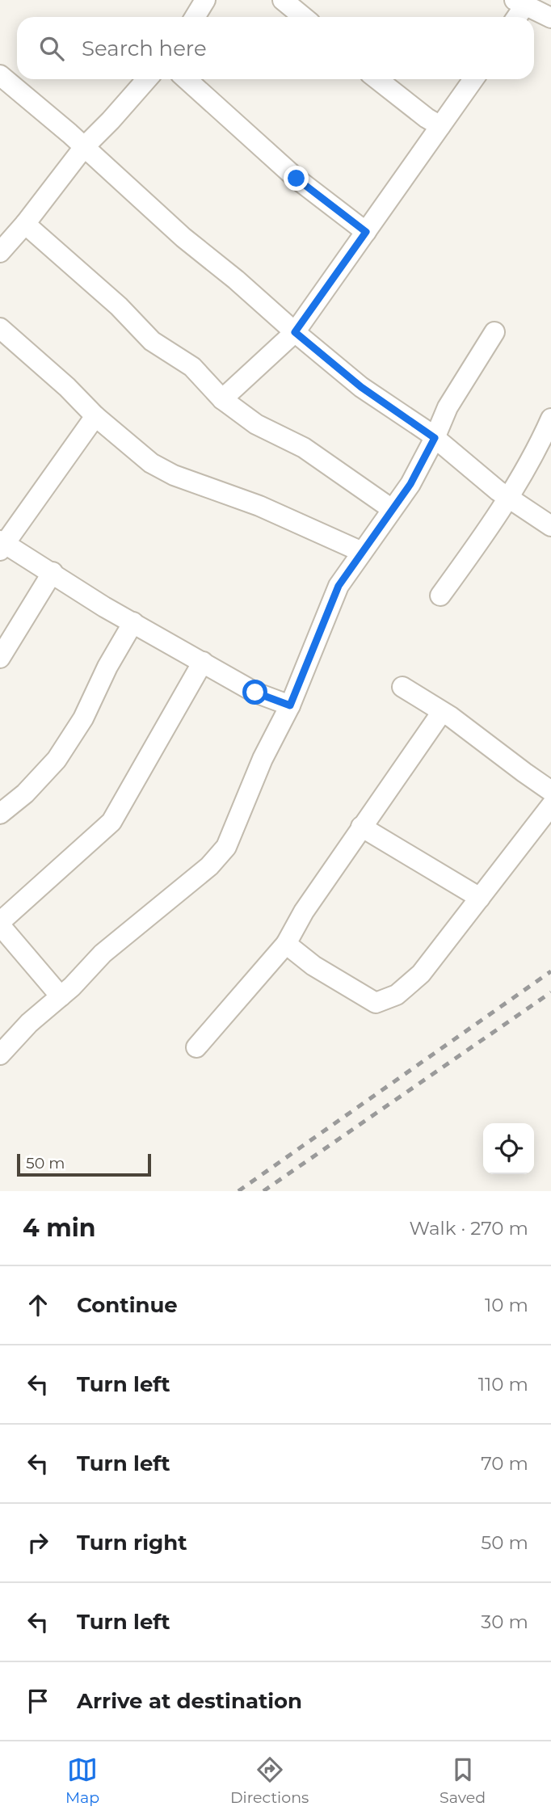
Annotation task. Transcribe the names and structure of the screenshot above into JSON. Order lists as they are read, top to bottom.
{
  "scale_bar": "50 m",
  "page": {
    "search": "Search here",
    "scale": "50 m",
    "heading": ["4 min", "Walk · 270 m"],
    "list": [
      ["Continue", "10 m"],
      ["Turn left", "110 m"],
      ["Turn left", "70 m"],
      ["Turn right", "50 m"],
      ["Turn left", "30 m"],
      "Arrive at destination"
    ],
    "nav": ["Map", "Directions", "Saved"]
  }
}
